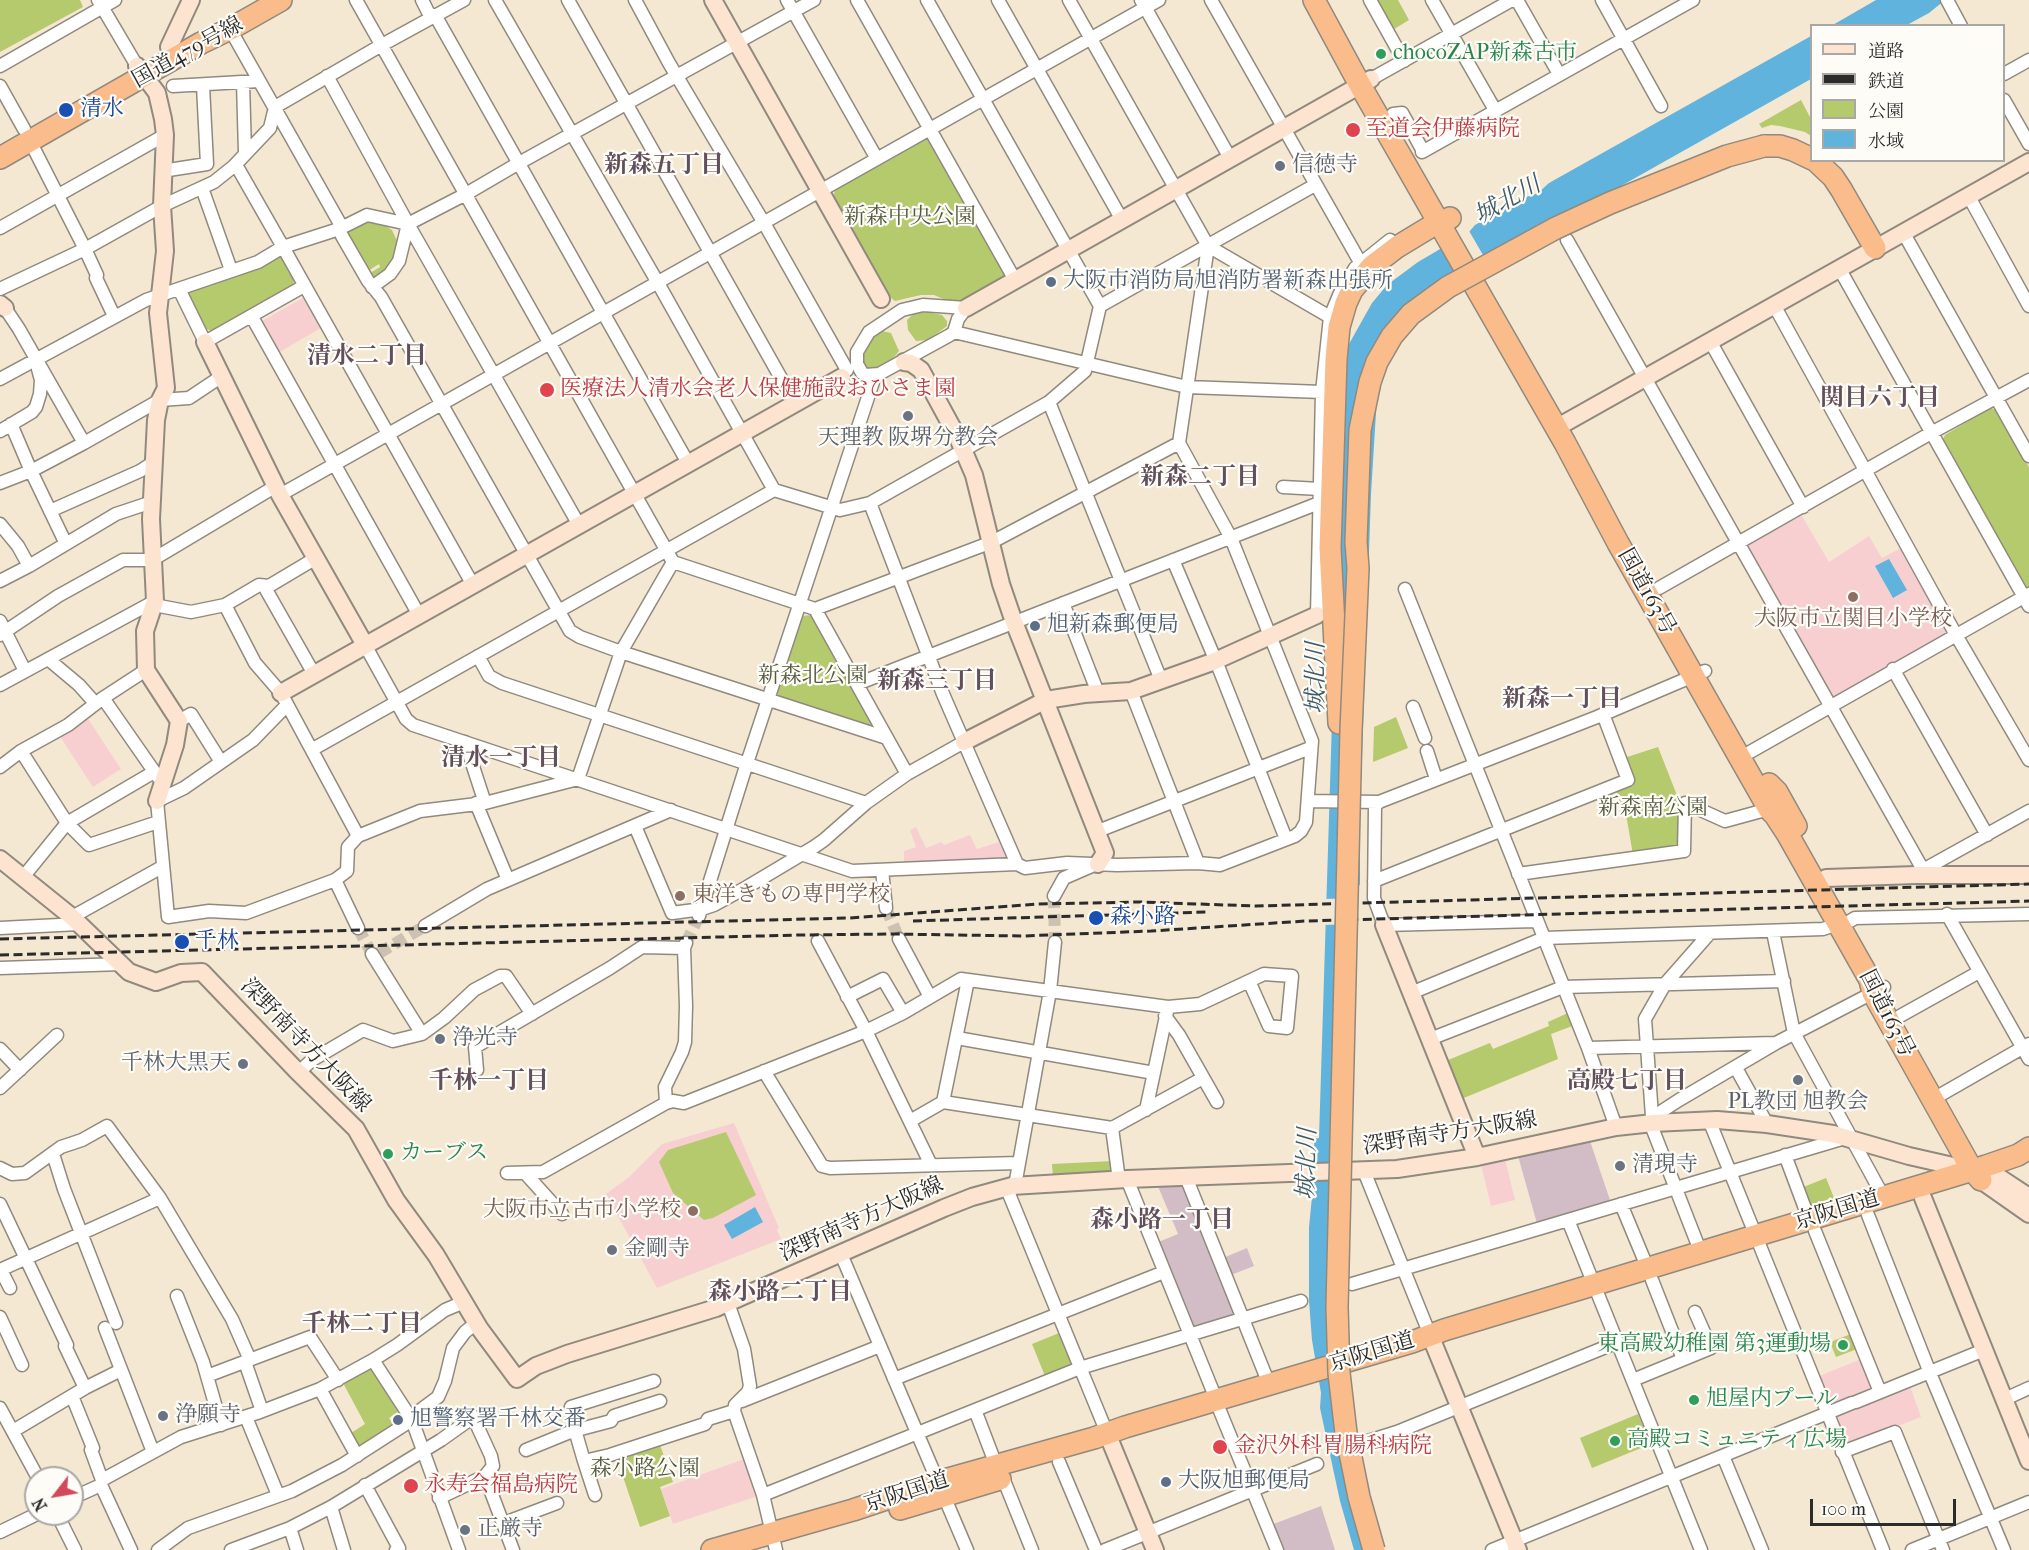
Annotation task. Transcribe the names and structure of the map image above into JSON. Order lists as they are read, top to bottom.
{
  "streets": {
    "highway": ["国道479号線", "国道163号", "京阪国道"],
    "street": ["深野南寺方大阪線"]
  },
  "crossings": [
    ["国道163号", "深野南寺方大阪線"],
    ["国道163号", "京阪国道"],
    ["深野南寺方大阪線", "京阪国道"]
  ],
  "districts": [
    "新森五丁目",
    "清水二丁目",
    "関目六丁目",
    "新森二丁目",
    "新森三丁目",
    "新森一丁目",
    "清水一丁目",
    "千林一丁目",
    "高殿七丁目",
    "森小路一丁目",
    "森小路二丁目",
    "千林二丁目"
  ],
  "water": ["城北川"],
  "parks": [
    "新森中央公園",
    "新森北公園",
    "新森南公園",
    "森小路公園"
  ],
  "places": [
    "chocoZAP新森古市",
    "清水",
    "至道会伊藤病院",
    "信徳寺",
    "大阪市消防局旭消防署新森出張所",
    "医療法人清水会老人保健施設おひさま園",
    "天理教 阪堺分教会",
    "大阪市立関目小学校",
    "旭新森郵便局",
    "東洋きもの専門学校",
    "森小路",
    "千林",
    "浄光寺",
    "千林大黒天",
    "PL教団 旭教会",
    "カーブス",
    "清現寺",
    "大阪市立古市小学校",
    "金剛寺",
    "東高殿幼稚園 第3運動場",
    "旭屋内プール",
    "浄願寺",
    "旭警察署千林交番",
    "高殿コミュニティ広場",
    "金沢外科胃腸科病院",
    "大阪旭郵便局",
    "永寿会福島病院",
    "正厳寺"
  ],
  "legend": [
    "道路",
    "鉄道",
    "公園",
    "水域"
  ],
  "scale_bar": "100 m",
  "north": "bottom left"
}
